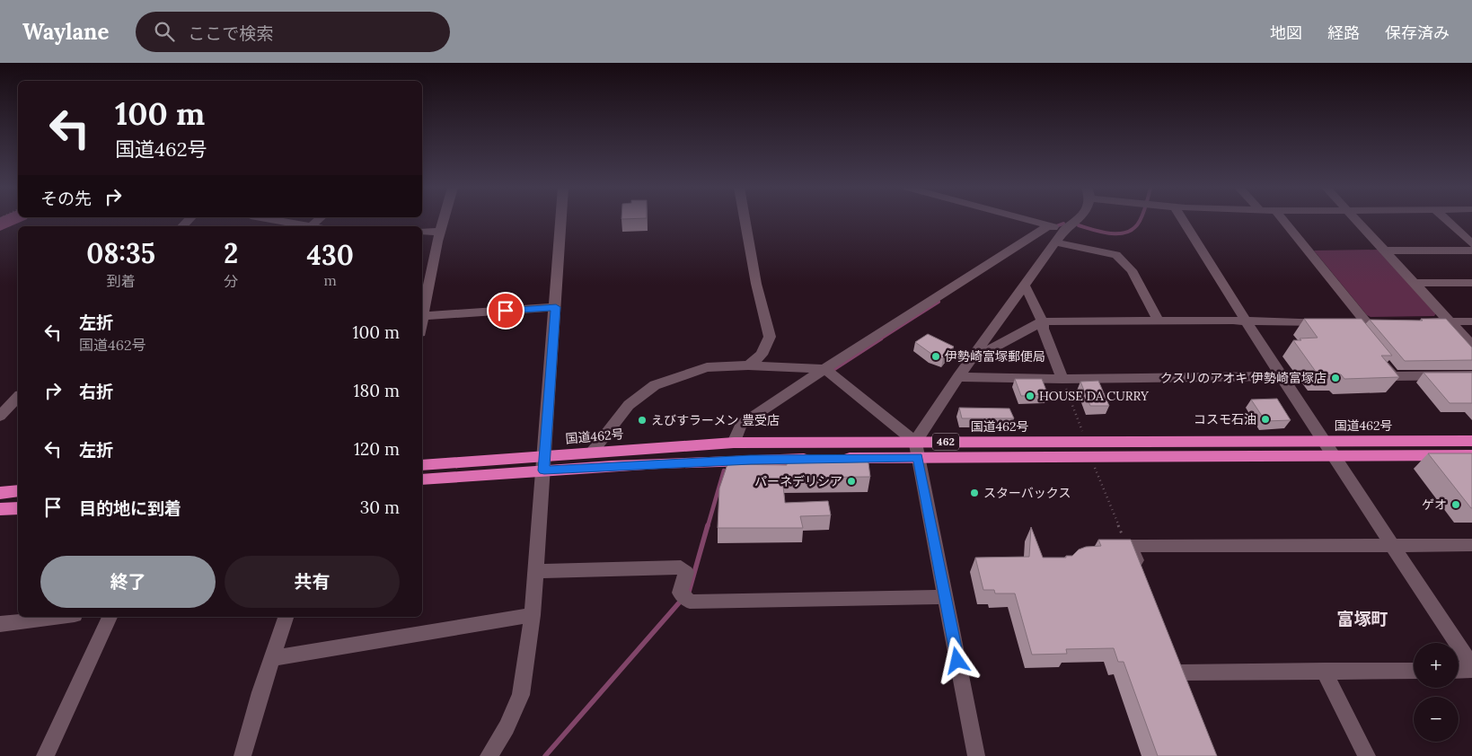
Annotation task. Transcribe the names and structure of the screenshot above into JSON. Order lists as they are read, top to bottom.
{
  "streets": {
    "highway": ["国道462号", "462"]
  },
  "districts": ["富塚町"],
  "places": [
    "伊勢崎富塚郵便局",
    "クスリのアオキ 伊勢崎富塚店",
    "HOUSE DA CURRY",
    "コスモ石油",
    "えびすラーメン 豊受店",
    "パーネデリシア",
    "スターバックス",
    "ゲオ"
  ],
  "page": {
    "header": "Waylane",
    "search": "ここで検索",
    "nav": ["地図", "経路", "保存済み"],
    "turn": ["100 m", "国道462号"],
    "then": "その先",
    "eta": [
      "08:35",
      "到着",
      "2",
      "分",
      "430",
      "m"
    ],
    "list": [
      {
        "name": "左折",
        "note": "国道462号",
        "value": "100 m"
      },
      {
        "name": "右折",
        "value": "180 m"
      },
      {
        "name": "左折",
        "value": "120 m"
      },
      {
        "name": "目的地に到着",
        "value": "30 m"
      }
    ],
    "buttons": ["終了", "共有"],
    "map_buttons": ["+", "−"]
  }
}
